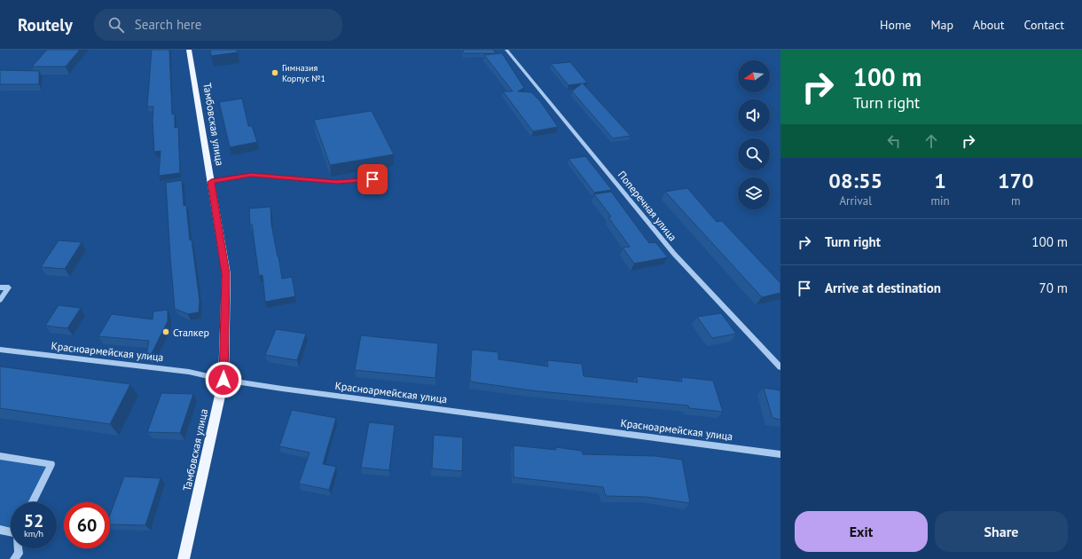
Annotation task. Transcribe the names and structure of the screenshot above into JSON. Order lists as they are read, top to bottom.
{
  "streets": {
    "main road": ["Тамбовская улица"],
    "street": ["Поперечная улица", "Красноармейская улица"]
  },
  "crossings": [
    ["Тамбовская улица", "Красноармейская улица"]
  ],
  "places": ["Гимназия Корпус №1", "Сталкер"],
  "north": "left",
  "page": {
    "header": "Routely",
    "search": "Search here",
    "nav": [
      "Home",
      "Map",
      "About",
      "Contact"
    ],
    "turn": ["100 m", "Turn right"],
    "eta": [
      "08:55",
      "Arrival",
      "1",
      "min",
      "170",
      "m"
    ],
    "list": [
      {
        "name": "Turn right",
        "value": "100 m"
      },
      {
        "name": "Arrive at destination",
        "value": "70 m"
      }
    ],
    "speed": "52 km/h",
    "limit": "60",
    "buttons": ["Exit", "Share"]
  }
}
